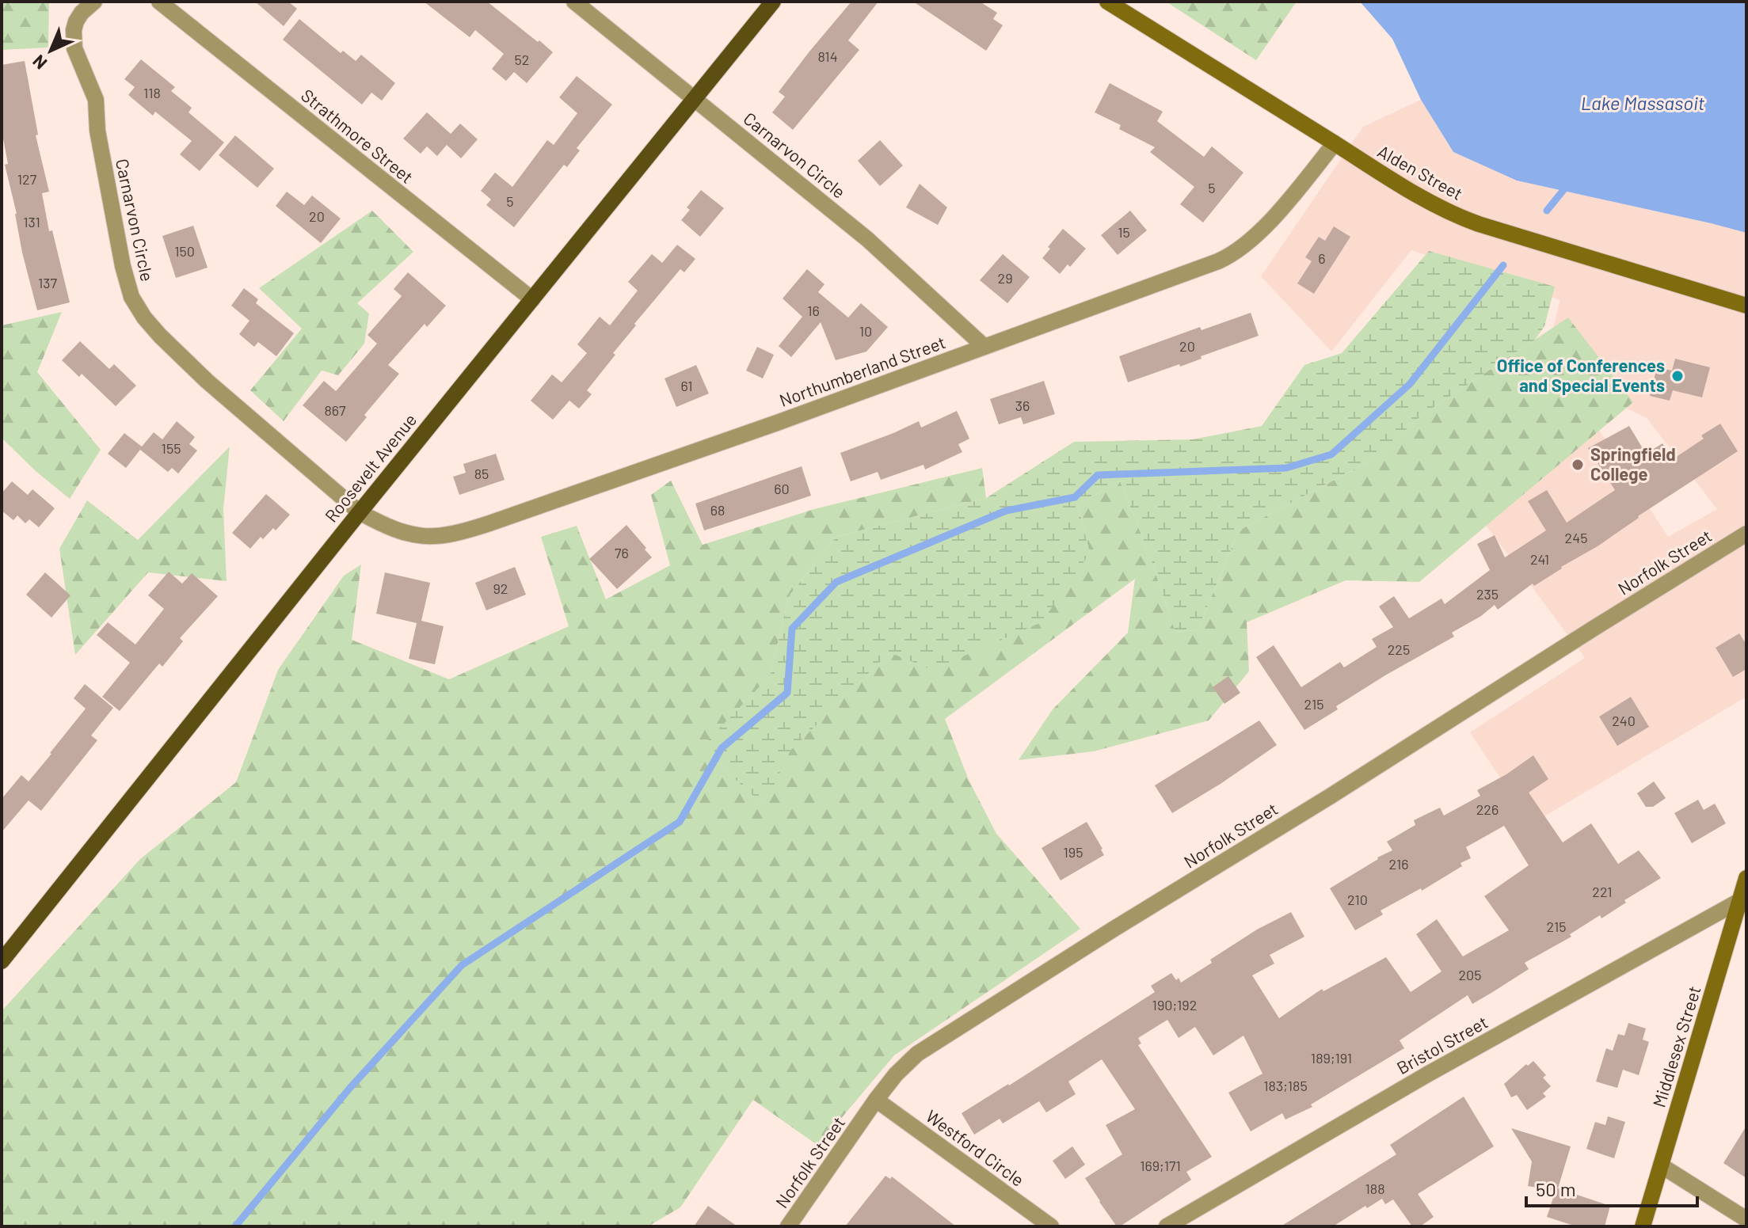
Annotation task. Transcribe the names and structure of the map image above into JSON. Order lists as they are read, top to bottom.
{
  "streets": {
    "main road": ["Alden Street", "Roosevelt Avenue", "Middlesex Street"],
    "street": [
      "Strathmore Street",
      "Carnarvon Circle",
      "Northumberland Street",
      "Norfolk Street",
      "Bristol Street",
      "Westford Circle"
    ]
  },
  "crossings": [
    ["Strathmore Street", "Roosevelt Avenue"],
    ["Carnarvon Circle", "Northumberland Street"],
    ["Carnarvon Circle", "Roosevelt Avenue"],
    ["Alden Street", "Northumberland Street"],
    ["Northumberland Street", "Roosevelt Avenue"],
    ["Norfolk Street", "Westford Circle"],
    ["Bristol Street", "Middlesex Street"]
  ],
  "water": ["Lake Massasoit"],
  "places": ["Office of Conferences and Special Events", "Springfield College"],
  "house_numbers": [
    "814",
    "52",
    "118",
    "127",
    "5",
    "5",
    "20",
    "131",
    "15",
    "150",
    "6",
    "29",
    "137",
    "16",
    "10",
    "20",
    "61",
    "36",
    "867",
    "155",
    "85",
    "60",
    "68",
    "245",
    "76",
    "241",
    "92",
    "235",
    "225",
    "215",
    "240",
    "226",
    "195",
    "216",
    "221",
    "210",
    "215",
    "205",
    "190;192",
    "189;191",
    "183;185",
    "169;171",
    "188"
  ],
  "scale_bar": "50 m",
  "north": "bottom left"
}
